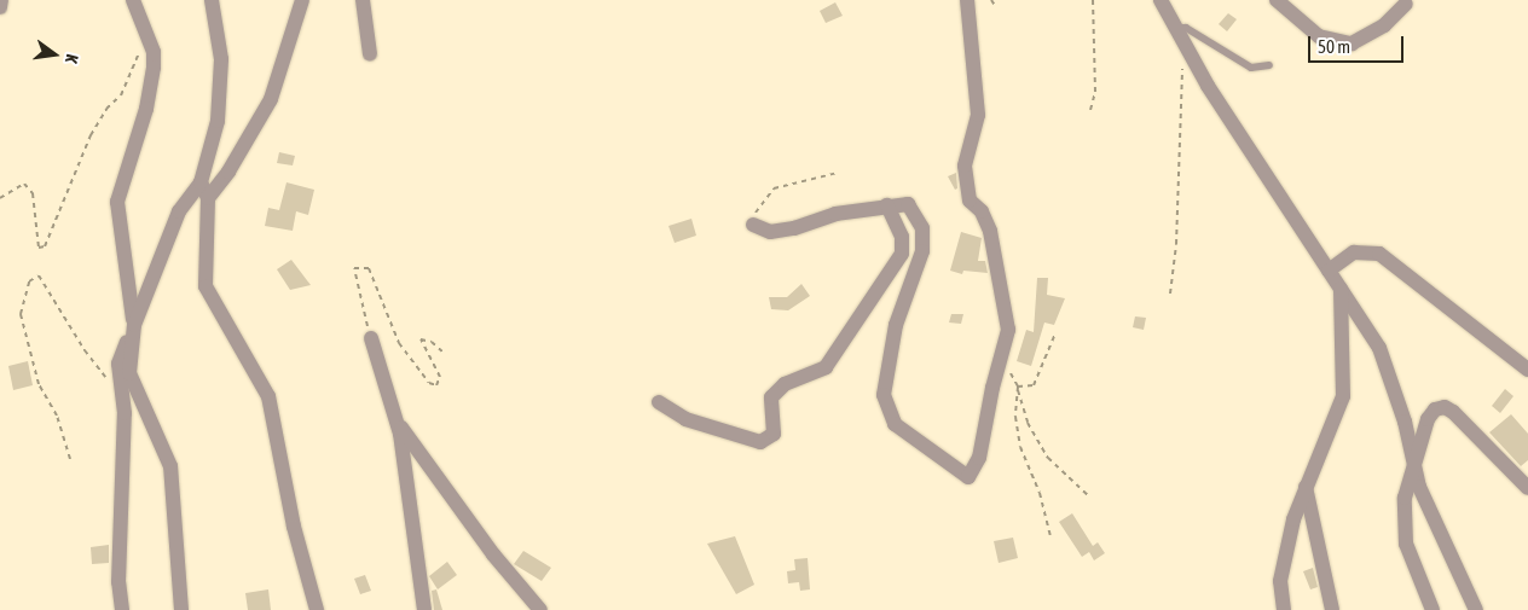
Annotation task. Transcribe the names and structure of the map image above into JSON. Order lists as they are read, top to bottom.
{
  "scale_bar": "50 m",
  "north": "right"
}
